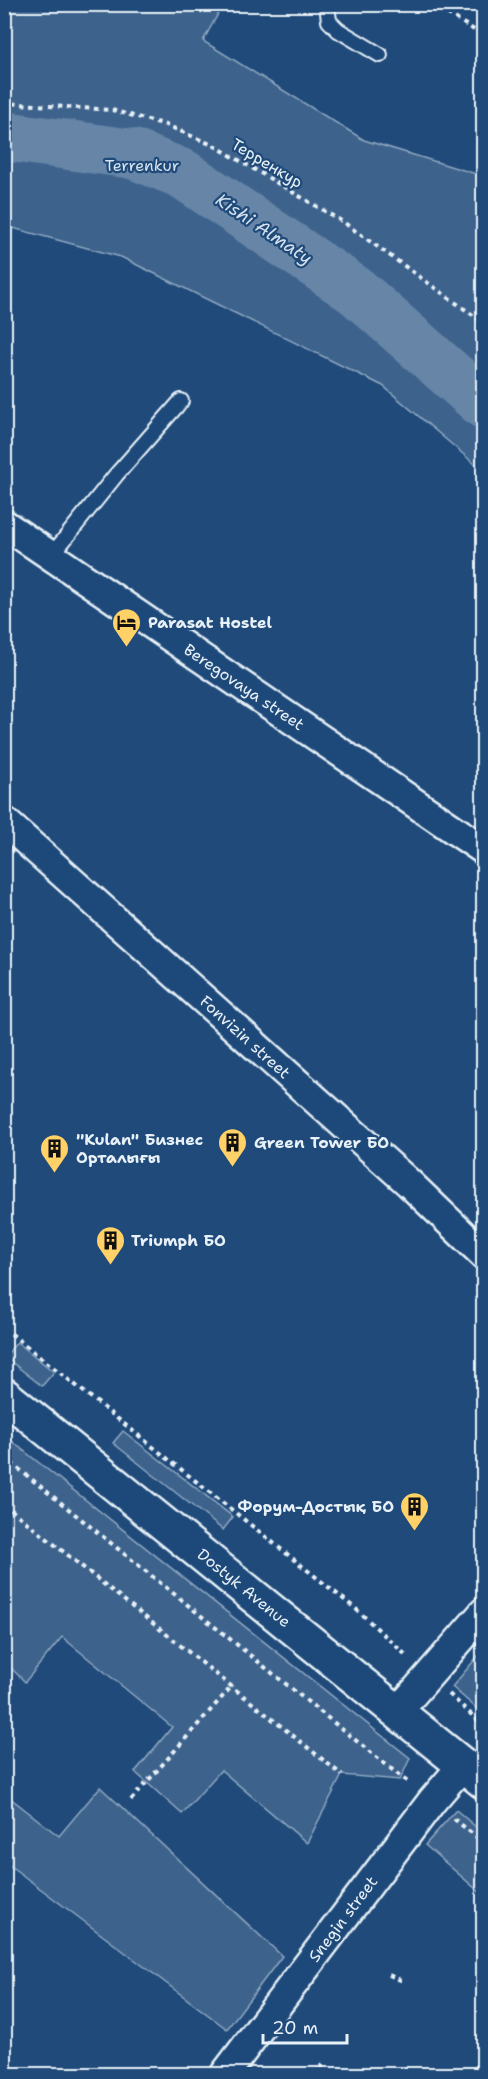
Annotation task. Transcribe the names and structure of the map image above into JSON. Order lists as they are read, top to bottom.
{
  "streets": {
    "main road": ["Dostyk Avenue"],
    "street": ["Beregovaya street", "Fonvizin street", "Snegin street"],
    "path": ["Терренкур"]
  },
  "crossings": [
    ["Dostyk Avenue", "Snegin street"]
  ],
  "water": ["Kіshі Almaty"],
  "parks": ["Terrenkur"],
  "places": {
    "hotel": ["Parasat Hostel"],
    "building": [
      "Green Tower БО",
      "\"Kulan\" Бизнес Орталығы",
      "Triumph БО",
      "Форум-Достық БО"
    ]
  },
  "scale_bar": "20 m"
}
